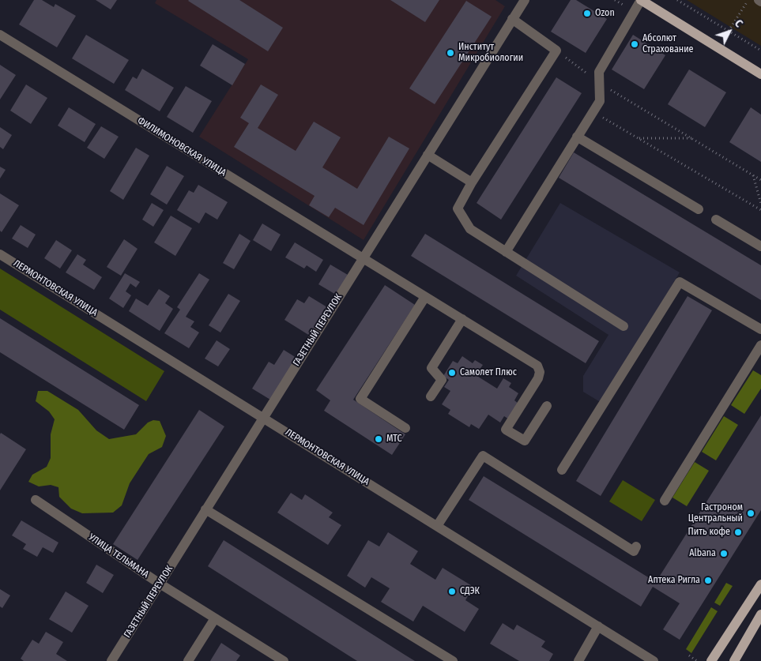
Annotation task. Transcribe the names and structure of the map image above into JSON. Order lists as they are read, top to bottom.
{
  "streets": {
    "street": [
      "ФИЛИМОНОВСКАЯ УЛИЦА",
      "ЛЕРМОНТОВСКАЯ УЛИЦА",
      "ГАЗЕТНЫЙ ПЕРЕУЛОК",
      "УЛИЦА ТЕЛЬМАНА"
    ]
  },
  "crossings": [
    ["ФИЛИМОНОВСКАЯ УЛИЦА", "ГАЗЕТНЫЙ ПЕРЕУЛОК"],
    ["ЛЕРМОНТОВСКАЯ УЛИЦА", "ГАЗЕТНЫЙ ПЕРЕУЛОК"],
    ["ГАЗЕТНЫЙ ПЕРЕУЛОК", "УЛИЦА ТЕЛЬМАНА"]
  ],
  "places": [
    "Ozon",
    "Абсолют Страхование",
    "Институт Микробиологии",
    "Самолет Плюс",
    "МТС",
    "Гастроном Центральный",
    "Пить кофе",
    "Albana",
    "Аптека Ригла",
    "СДЭК"
  ],
  "north": "top right"
}
